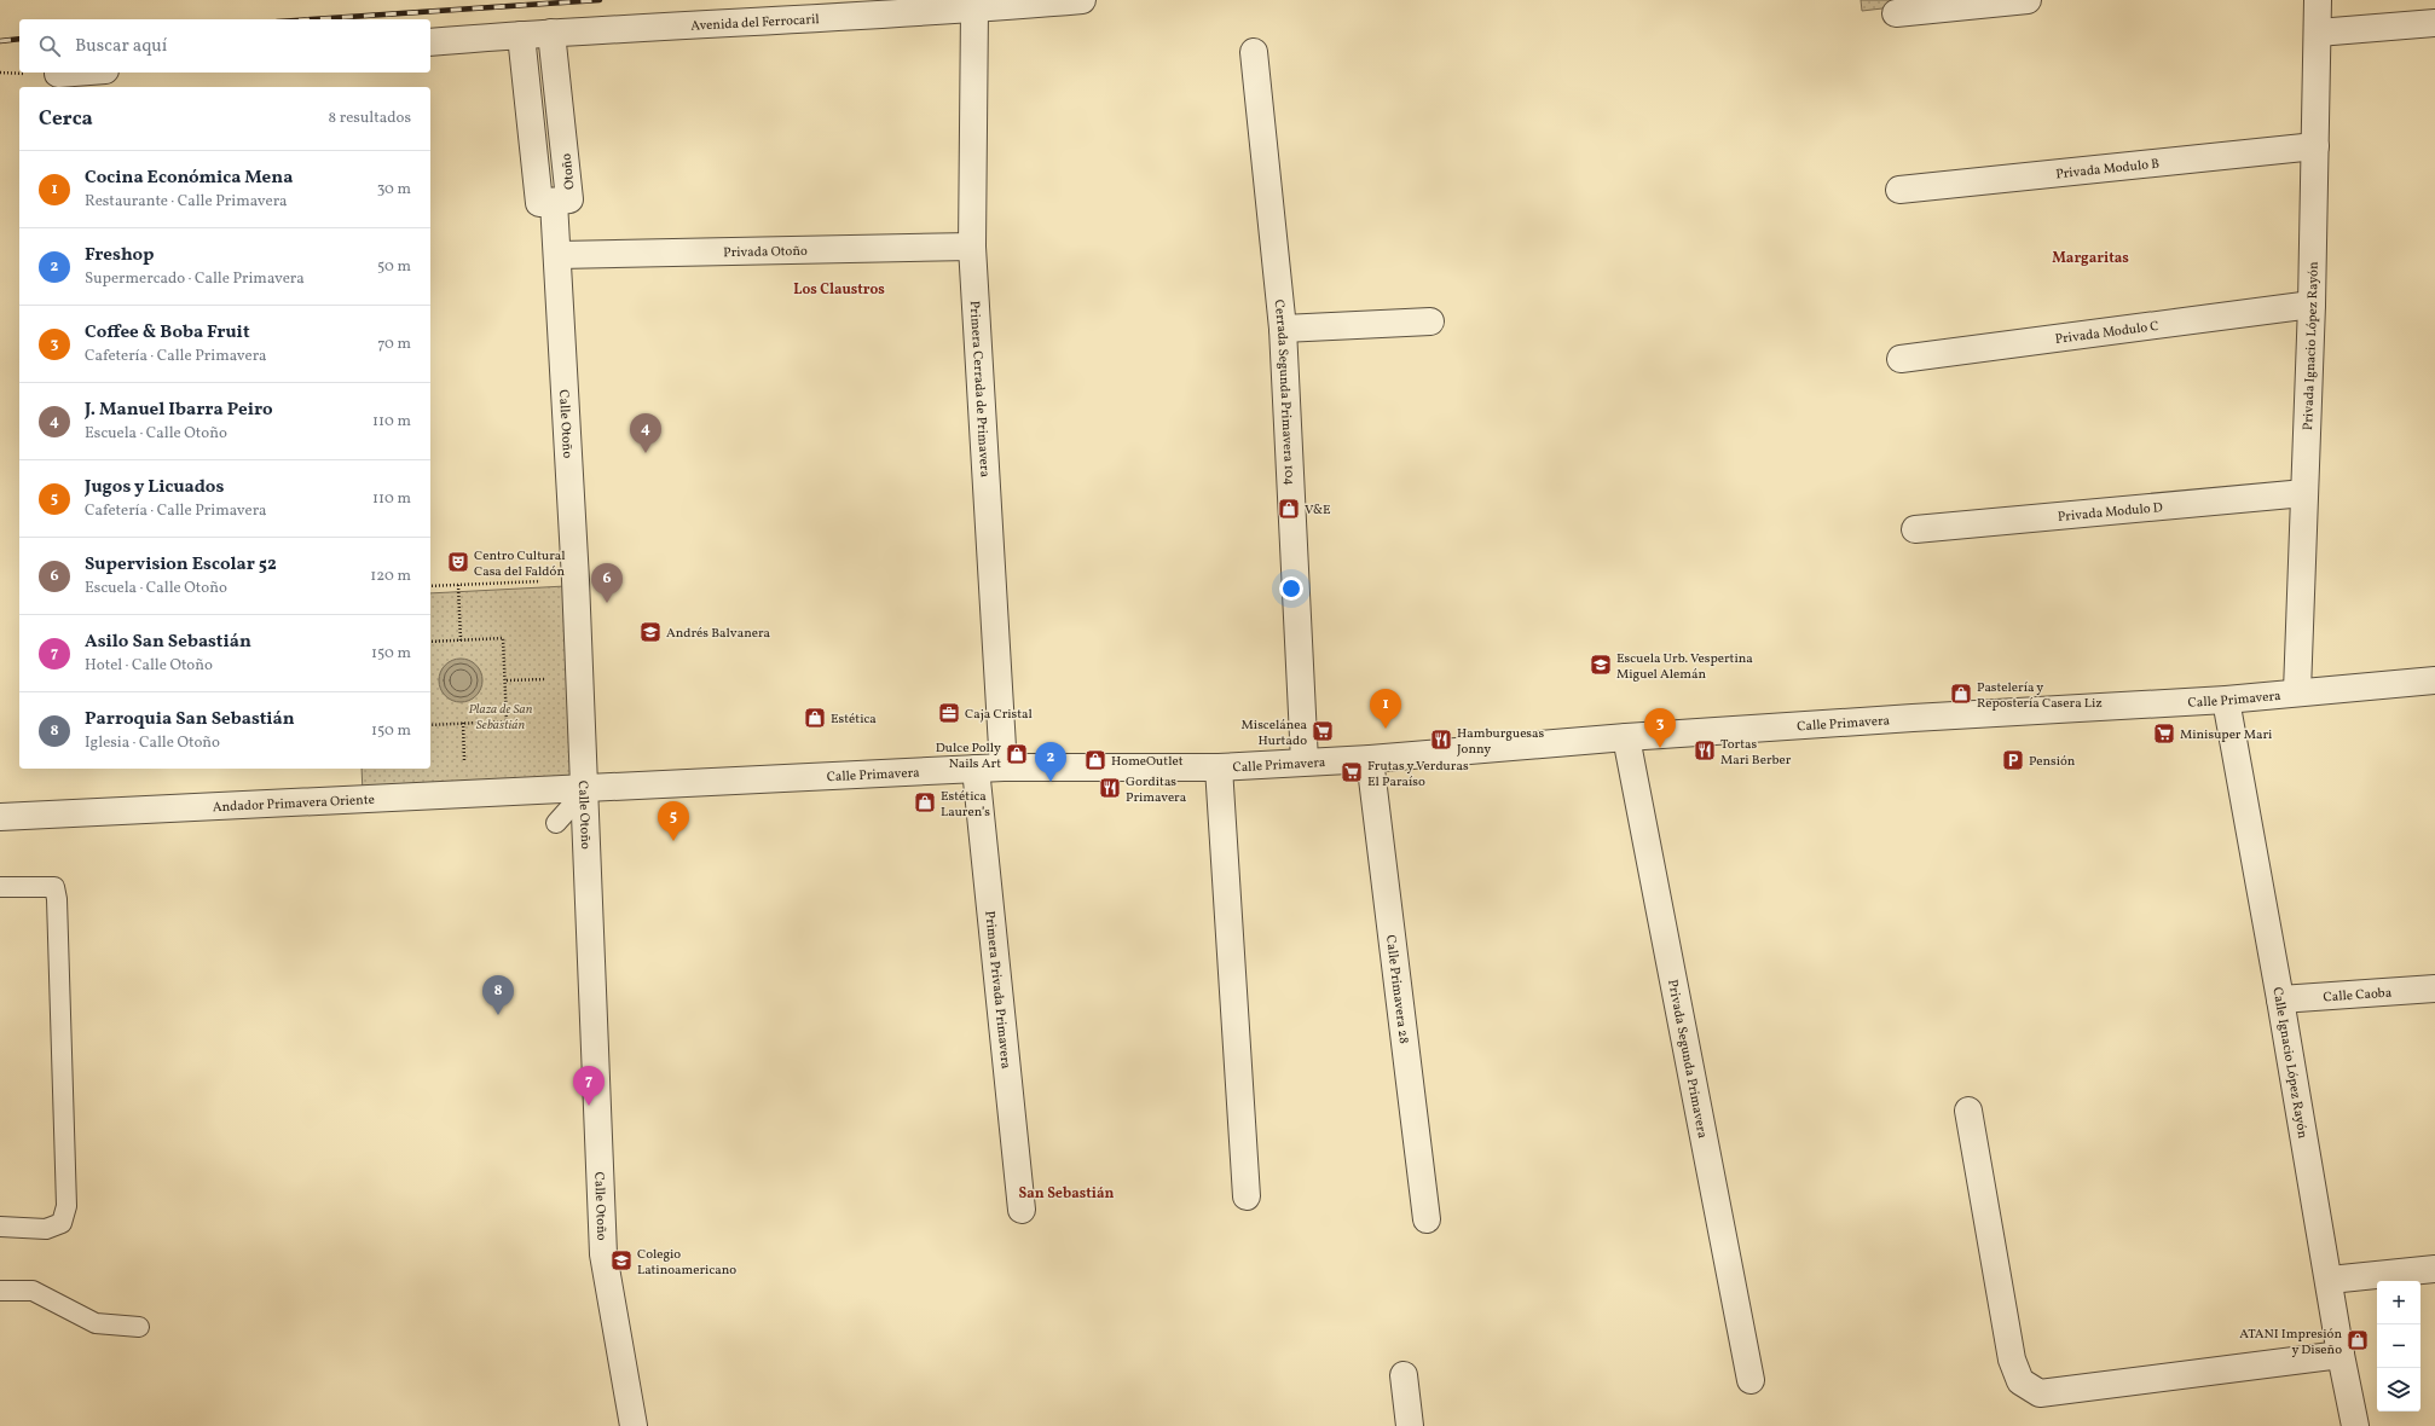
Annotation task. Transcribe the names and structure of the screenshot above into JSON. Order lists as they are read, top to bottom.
{
  "streets": {
    "street": [
      "Avenida del Ferrocaril",
      "Privada Modulo B",
      "Otoño",
      "Privada Otoño",
      "Privada Modulo C",
      "Privada Ignacio López Rayón",
      "Primera Cerrada de Primavera",
      "Cerrada Segunda Primavera 104",
      "Calle Otoño",
      "Privada Modulo D",
      "Calle Primavera",
      "Andador Primavera Oriente",
      "Calle Primavera 28",
      "Primera Privada Primavera",
      "Calle Caoba",
      "Privada Segunda Primavera",
      "Calle Ignacio López Rayón"
    ]
  },
  "crossings": [
    ["Avenida del Ferrocaril", "Otoño"],
    ["Avenida del Ferrocaril", "Primera Cerrada de Primavera"],
    ["Privada Modulo B", "Privada Ignacio López Rayón"],
    ["Otoño", "Calle Otoño"],
    ["Privada Otoño", "Primera Cerrada de Primavera"],
    ["Privada Otoño", "Calle Otoño"],
    ["Privada Modulo C", "Privada Ignacio López Rayón"],
    ["Privada Ignacio López Rayón", "Privada Modulo D"],
    ["Privada Ignacio López Rayón", "Calle Primavera"],
    ["Primera Cerrada de Primavera", "Calle Primavera"],
    ["Cerrada Segunda Primavera 104", "Calle Primavera"],
    ["Calle Otoño", "Calle Primavera"],
    ["Calle Otoño", "Andador Primavera Oriente"],
    ["Calle Primavera", "Andador Primavera Oriente"],
    ["Calle Primavera", "Calle Primavera 28"],
    ["Calle Primavera", "Primera Privada Primavera"],
    ["Calle Primavera", "Privada Segunda Primavera"],
    ["Calle Primavera", "Calle Ignacio López Rayón"],
    ["Calle Caoba", "Calle Ignacio López Rayón"]
  ],
  "districts": ["Margaritas", "Los Claustros", "San Sebastián"],
  "parks": ["Plaza de San Sebastián"],
  "places": {
    "shop": [
      "V&E",
      "Pastelería y Repostería Casera Liz",
      "Estética",
      "Dulce Polly Nails Art",
      "HomeOutlet",
      "Estética Lauren’s",
      "ATANI Impresión y Diseño"
    ],
    "theatre": ["Centro Cultural Casa del Faldón"],
    "school or university": ["Andrés Balvanera", "Escuela Urb. Vespertina Miguel Alemán", "Colegio Latinoamericano"],
    "office": ["Caja Cristal"],
    "supermarket": ["Miscelánea Hurtado", "Minisuper Mari", "Frutas y Verduras El Paraíso"],
    "restaurant": ["Hamburguesas Jonny", "Tortas Mari Berber", "Gorditas Primavera"],
    "parking": ["Pensión"]
  },
  "page": {
    "search": "Buscar aquí",
    "heading": ["Cerca", "8 resultados"],
    "list": [
      {
        "mark": "1",
        "name": "Cocina Económica Mena",
        "note": "Restaurante · Calle Primavera",
        "value": "30 m"
      },
      {
        "mark": "2",
        "name": "Freshop",
        "note": "Supermercado · Calle Primavera",
        "value": "50 m"
      },
      {
        "mark": "3",
        "name": "Coffee & Boba Fruit",
        "note": "Cafetería · Calle Primavera",
        "value": "70 m"
      },
      {
        "mark": "4",
        "name": "J. Manuel Ibarra Peiro",
        "note": "Escuela · Calle Otoño",
        "value": "110 m"
      },
      {
        "mark": "5",
        "name": "Jugos y Licuados",
        "note": "Cafetería · Calle Primavera",
        "value": "110 m"
      },
      {
        "mark": "6",
        "name": "Supervision Escolar 52",
        "note": "Escuela · Calle Otoño",
        "value": "120 m"
      },
      {
        "mark": "7",
        "name": "Asilo San Sebastián",
        "note": "Hotel · Calle Otoño",
        "value": "150 m"
      },
      {
        "mark": "8",
        "name": "Parroquia San Sebastián",
        "note": "Iglesia · Calle Otoño",
        "value": "150 m"
      }
    ],
    "pins": [
      "4",
      "6",
      "1",
      "3",
      "2",
      "5",
      "8",
      "7"
    ],
    "map_buttons": ["+", "−"]
  }
}
